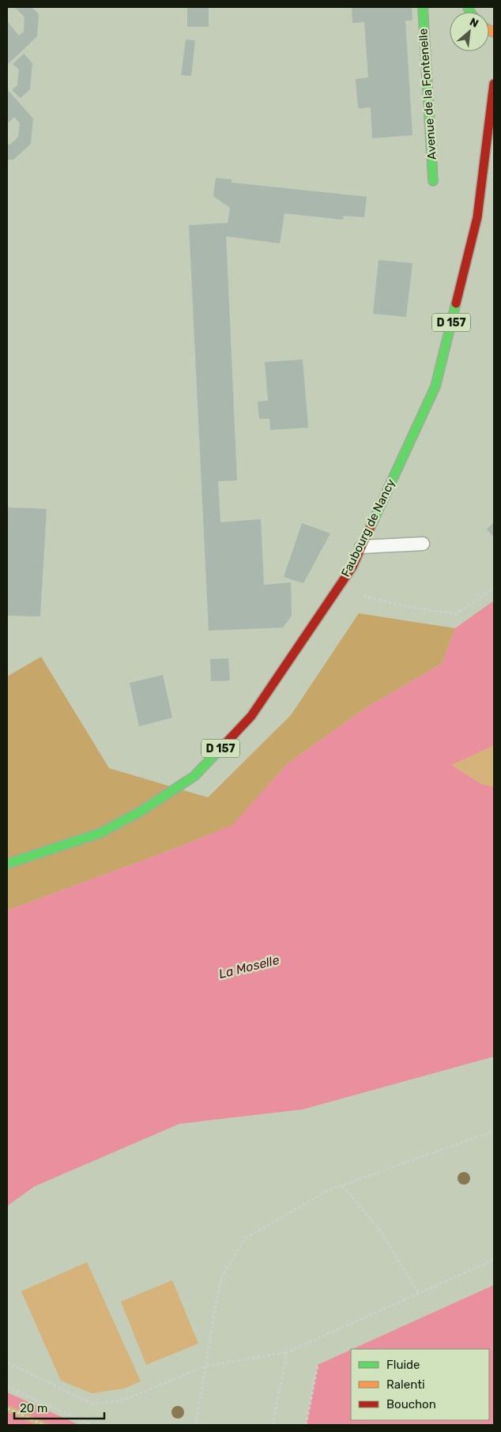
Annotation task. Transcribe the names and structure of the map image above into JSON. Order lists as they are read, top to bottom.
{
  "streets": {
    "main road": ["Avenue de la Fontenelle", "D 157", "Faubourg de Nancy"]
  },
  "water": ["La Moselle"],
  "legend": ["Fluide", "Ralenti", "Bouchon"],
  "scale_bar": "20 m",
  "north": "top right"
}
